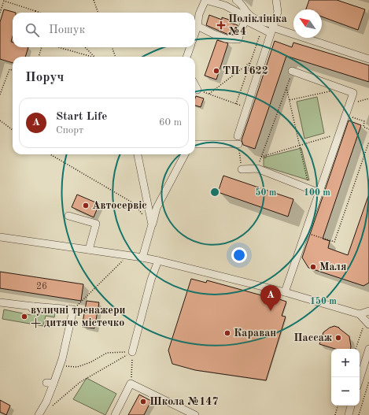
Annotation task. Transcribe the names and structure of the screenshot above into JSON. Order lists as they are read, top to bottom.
{
  "places": {
    "health": ["Поліклініка №4"],
    "other": [
      "ТП 1622",
      "Автосервіс",
      "Маля",
      "вуличні тренажери + дитяче містечко",
      "Караван",
      "Пассаж",
      "Школа №147"
    ]
  },
  "house_numbers": ["26"],
  "north": "top left",
  "page": {
    "search": "Пошук",
    "heading": "Поруч",
    "list": [
      {
        "mark": "A",
        "name": "Start Life",
        "note": "Спорт",
        "value": "60 m"
      }
    ],
    "pins": "A",
    "map_buttons": ["+", "−"]
  },
  "rings": ["50 m", "100 m", "150 m"]
}
